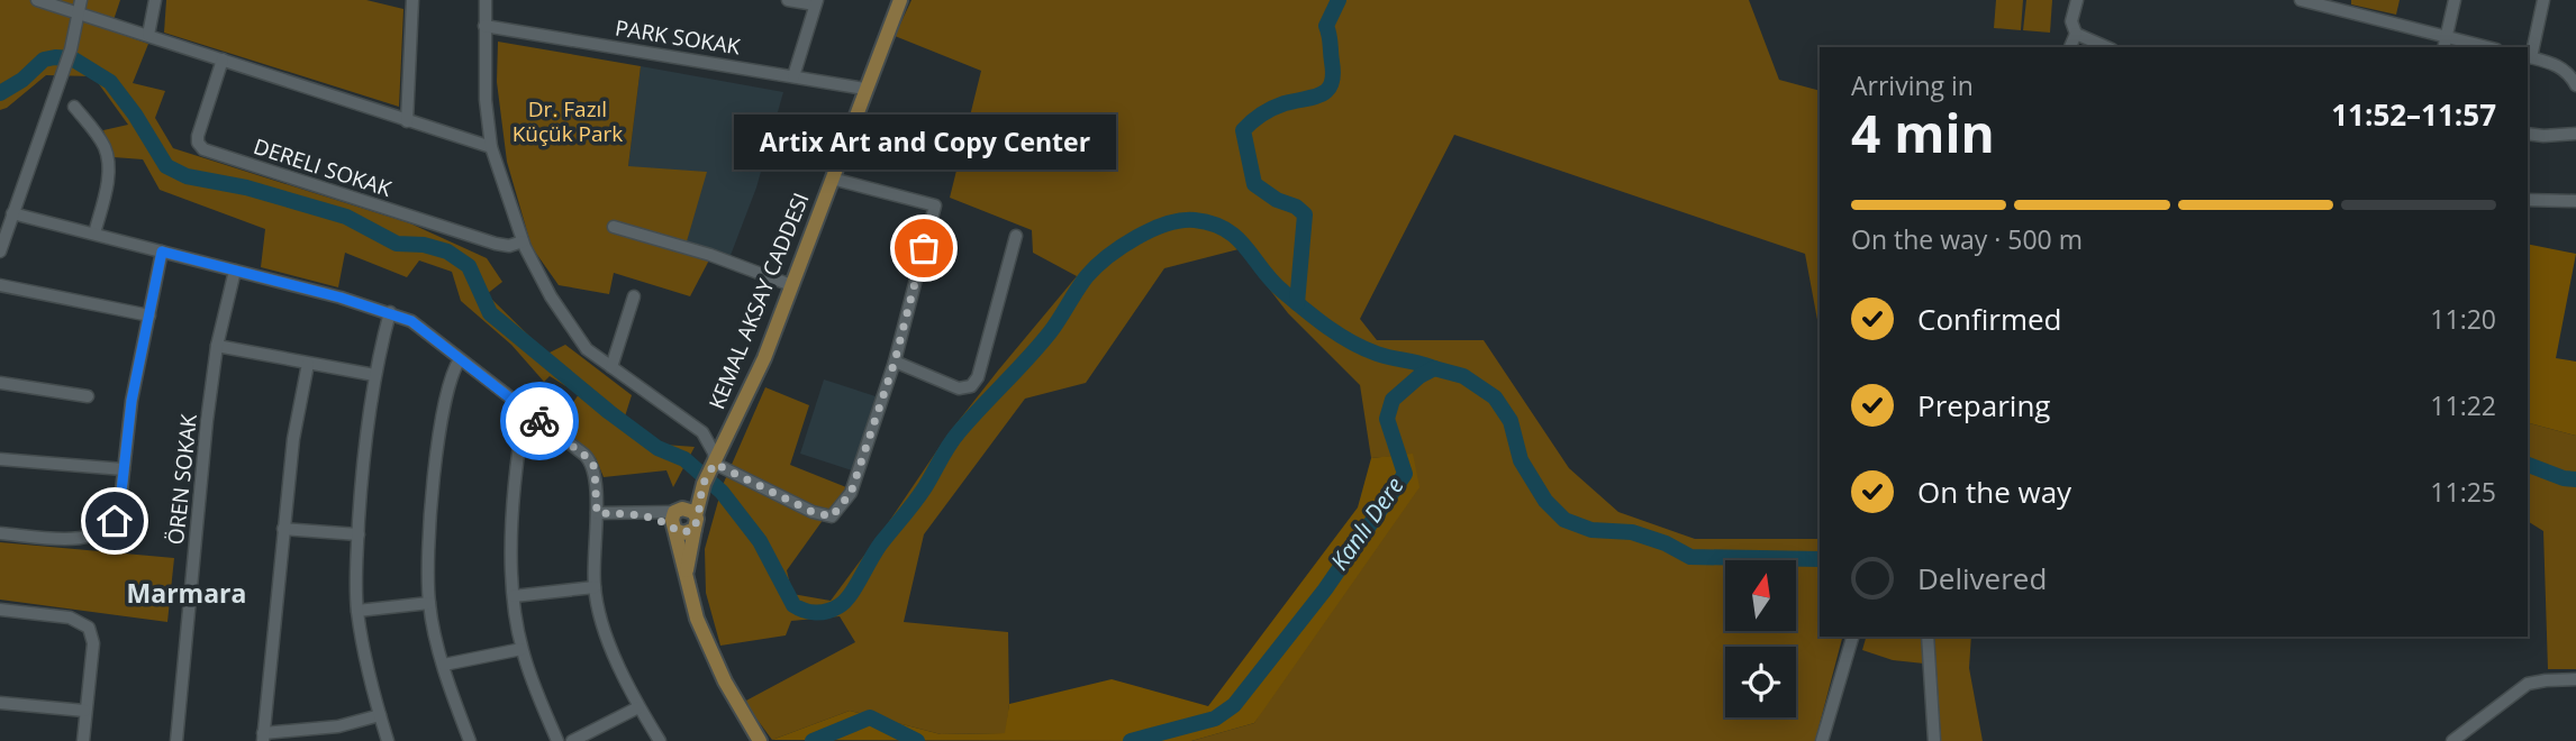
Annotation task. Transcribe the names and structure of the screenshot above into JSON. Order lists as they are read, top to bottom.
{
  "streets": {
    "main road": ["KEMAL AKSAY CADDESI"],
    "street": ["PARK SOKAK", "DERELI SOKAK", "ÖREN SOKAK"]
  },
  "crossings": [
    ["PARK SOKAK", "KEMAL AKSAY CADDESI"]
  ],
  "districts": ["Marmara"],
  "water": ["Kanlı Dere"],
  "parks": ["Dr. Fazıl Küçük Park"],
  "places": ["Artix Art and Copy Center"],
  "north": "top",
  "page": {
    "heading": ["4 min", "Arriving in", "11:52–11:57"],
    "bubble": "Artix Art and Copy Center",
    "bar": "On the way · 500 m",
    "list": [
      ["Confirmed", "11:20"],
      ["Preparing", "11:22"],
      ["On the way", "11:25"],
      "Delivered"
    ]
  }
}
